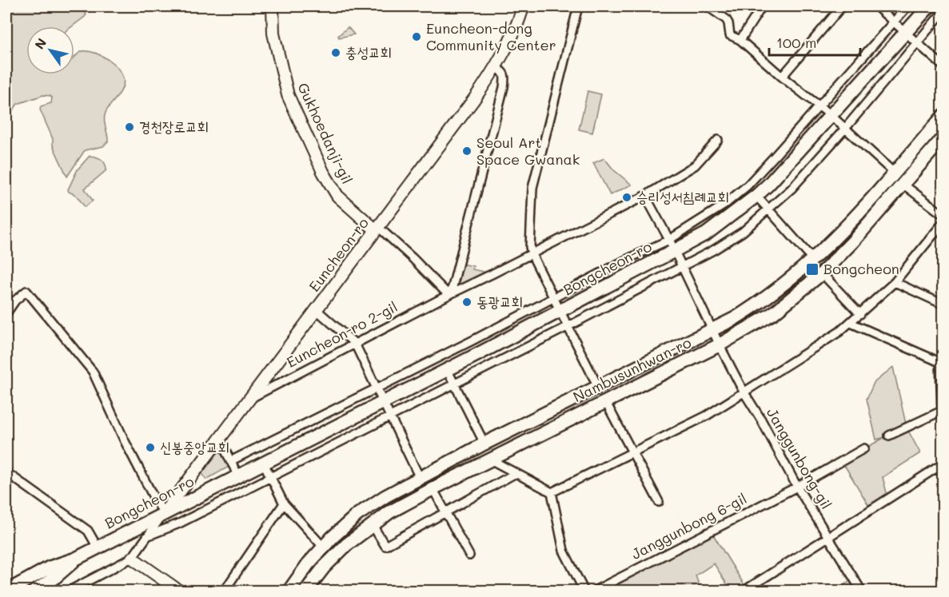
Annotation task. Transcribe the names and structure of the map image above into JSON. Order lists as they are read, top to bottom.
{
  "streets": {
    "main road": [
      "Gukhoedanji-gil",
      "Euncheon-ro",
      "Bongcheon-ro",
      "Nambusunhwan-ro"
    ],
    "street": ["Euncheon-ro 2-gil", "Janggunbong-gil", "Janggunbong 6-gil"]
  },
  "crossings": [
    ["Gukhoedanji-gil", "Euncheon-ro"],
    ["Euncheon-ro", "Bongcheon-ro"],
    ["Euncheon-ro", "Euncheon-ro 2-gil"],
    ["Bongcheon-ro", "Nambusunhwan-ro"],
    ["Euncheon-ro 2-gil", "Nambusunhwan-ro"],
    ["Nambusunhwan-ro", "Janggunbong-gil"],
    ["Janggunbong-gil", "Janggunbong 6-gil"]
  ],
  "places": {
    "other": [
      "Euncheon-dong Community Center",
      "충성교회",
      "경천장로교회",
      "Seoul Art Space Gwanak",
      "승리성서침례교회",
      "동광교회",
      "신봉중앙교회"
    ],
    "transit": ["Bongcheon"]
  },
  "scale_bar": "100 m",
  "north": "top left"
}
